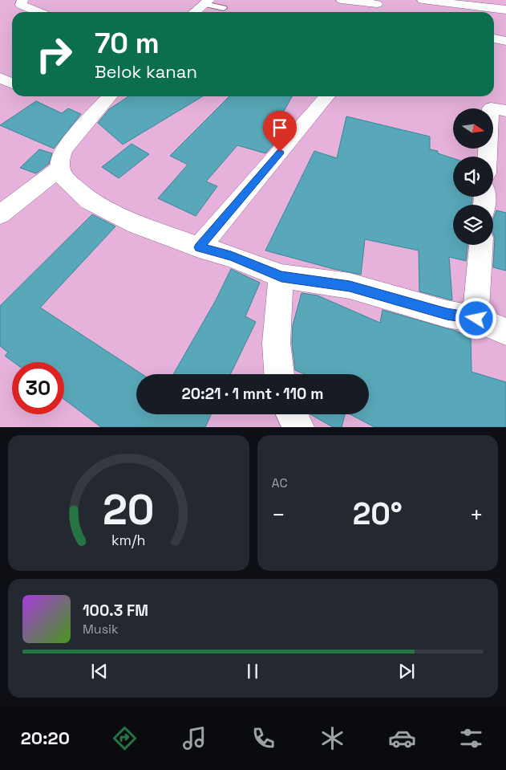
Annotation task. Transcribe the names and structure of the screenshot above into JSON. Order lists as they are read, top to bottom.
{
  "north": "right",
  "page": {
    "turn": ["70 m", "Belok kanan"],
    "limit": "30",
    "trip": "20:21 · 1 mnt · 110 m",
    "tile": "AC",
    "heat": ["−", "20°", "+"],
    "song": ["100.3 FM", "Musik"],
    "tabs": "20:20",
    "gauge": ["20", "km/h"]
  }
}
